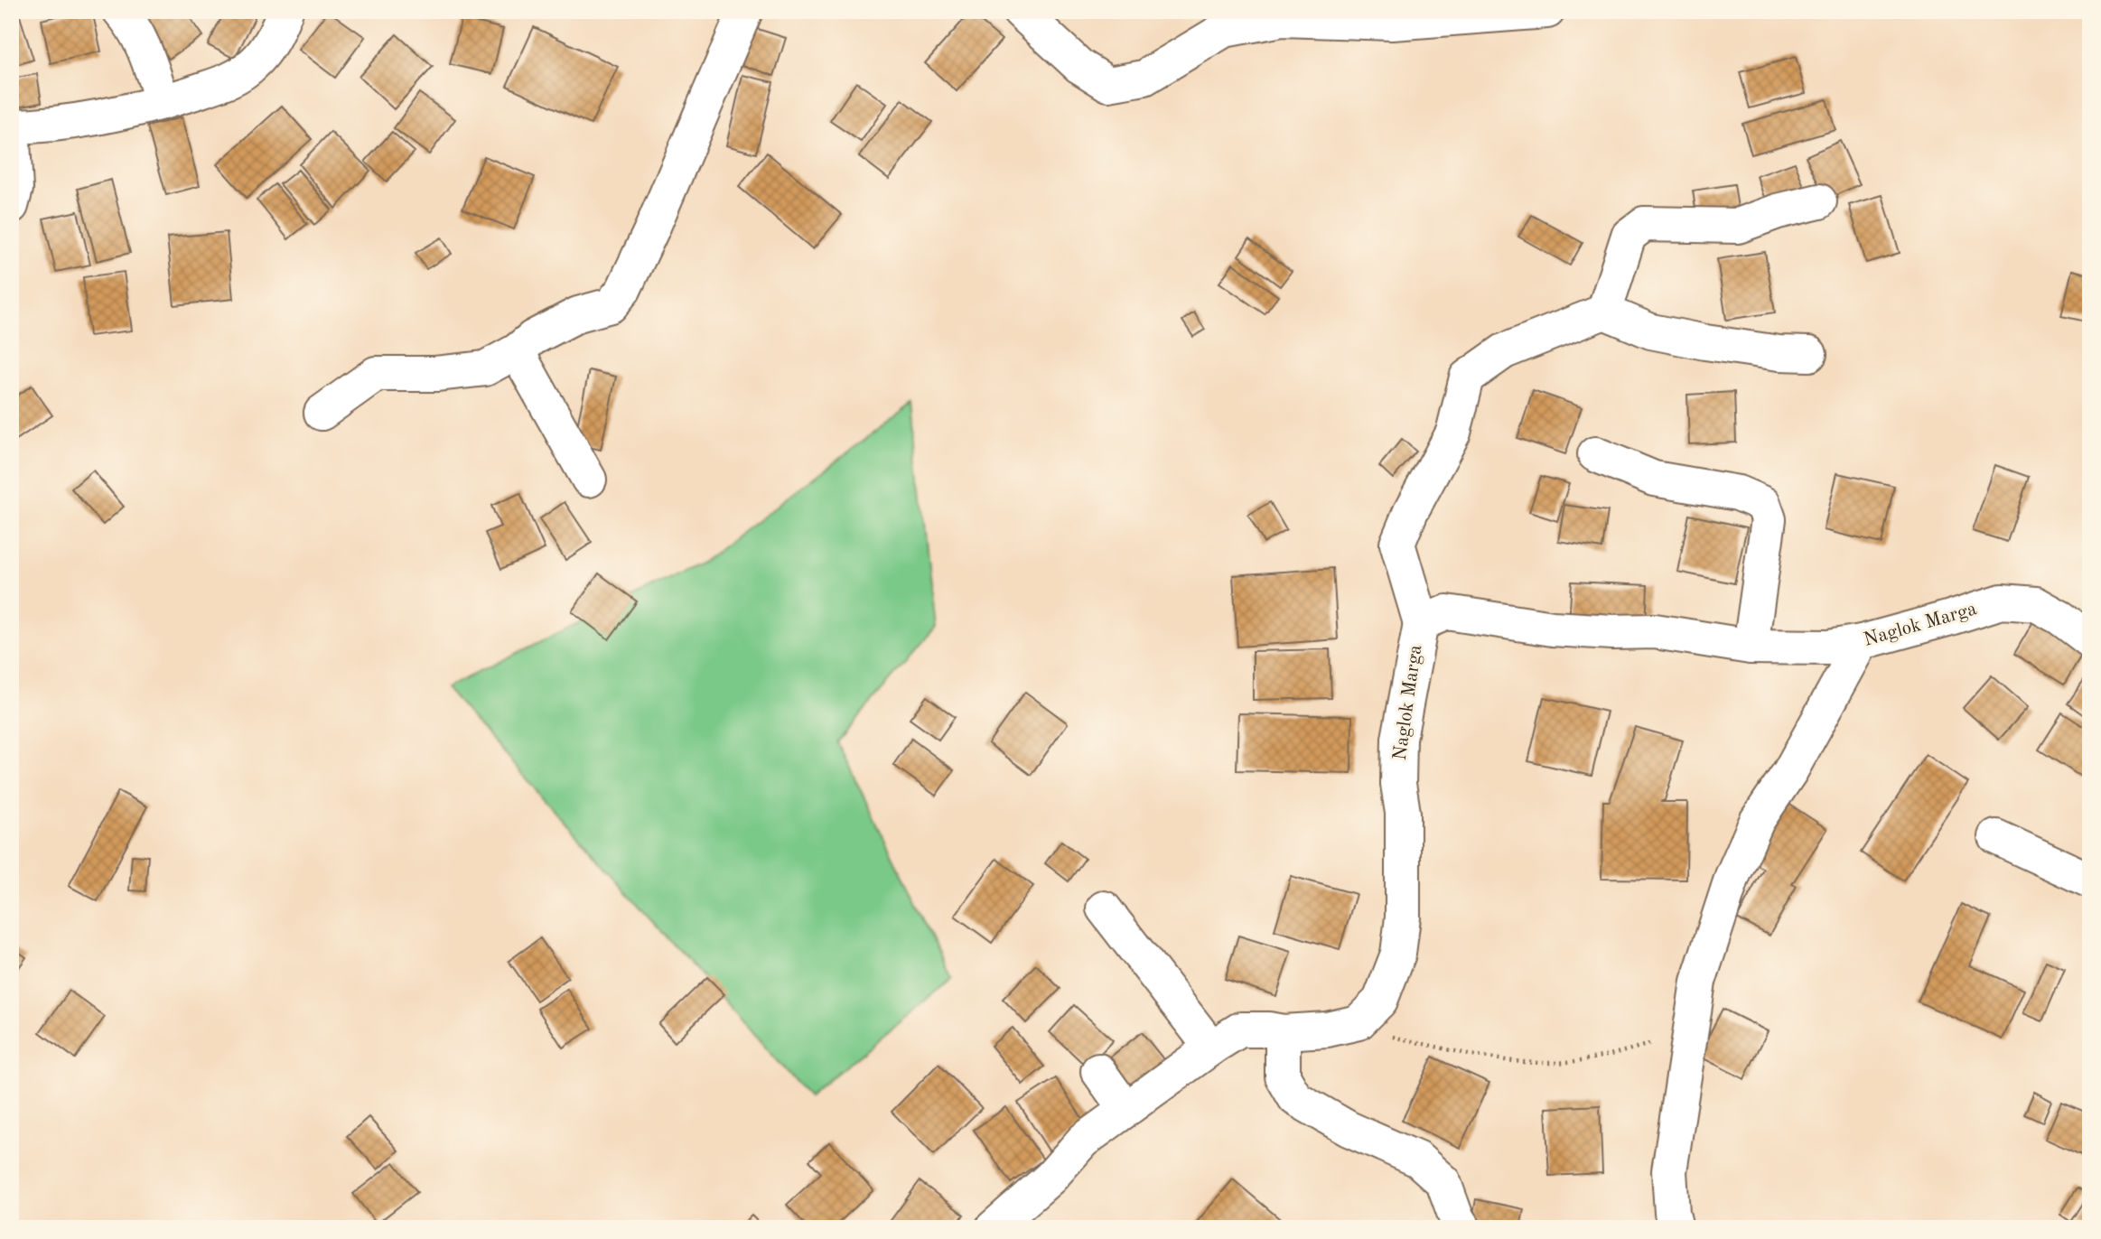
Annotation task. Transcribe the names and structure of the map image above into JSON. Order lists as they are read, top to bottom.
{
  "streets": {
    "street": ["Naglok Marga"]
  }
}
